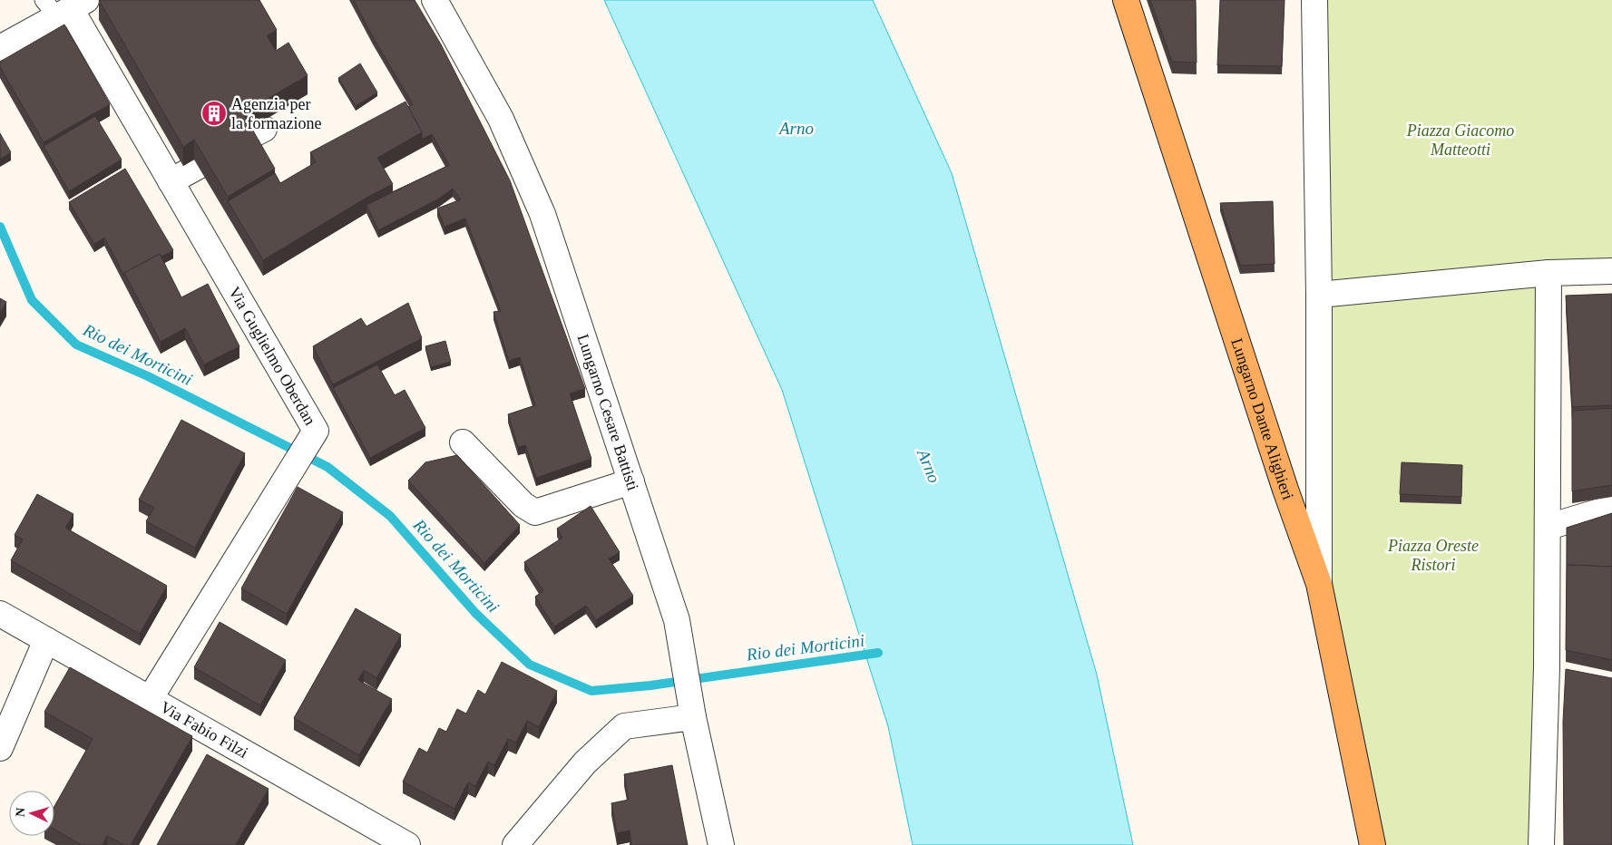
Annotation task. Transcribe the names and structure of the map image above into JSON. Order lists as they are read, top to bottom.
{
  "streets": {
    "main road": ["Lungarno Dante Alighieri"],
    "street": ["Via Guglielmo Oberdan", "Lungarno Cesare Battisti", "Via Fabio Filzi"]
  },
  "crossings": [
    ["Via Guglielmo Oberdan", "Via Fabio Filzi"]
  ],
  "water": ["Arno", "Rio dei Morticini"],
  "parks": ["Piazza Giacomo Matteotti", "Piazza Oreste Ristori"],
  "places": {
    "building": ["Agenzia per la formazione"]
  },
  "north": "left"
}
